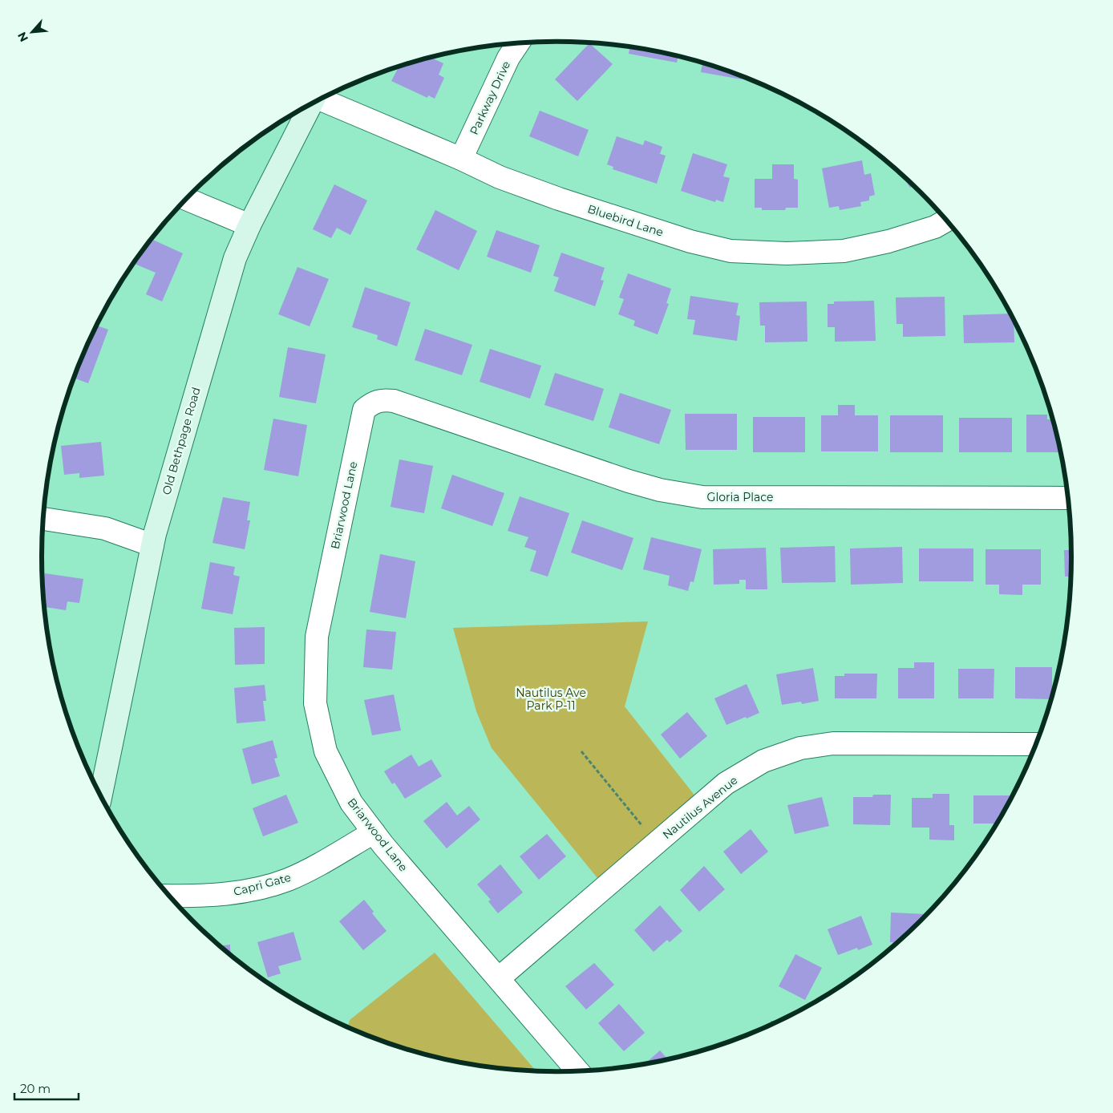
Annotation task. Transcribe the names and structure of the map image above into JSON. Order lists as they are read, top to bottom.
{
  "streets": {
    "main road": ["Old Bethpage Road"],
    "street": [
      "Parkway Drive",
      "Bluebird Lane",
      "Gloria Place",
      "Briarwood Lane",
      "Nautilus Avenue",
      "Capri Gate"
    ]
  },
  "crossings": [
    ["Parkway Drive", "Bluebird Lane"],
    ["Gloria Place", "Briarwood Lane"],
    ["Briarwood Lane", "Nautilus Avenue"],
    ["Briarwood Lane", "Capri Gate"]
  ],
  "parks": ["Nautilus Ave Park P-11"],
  "scale_bar": "20 m",
  "north": "bottom left"
}
